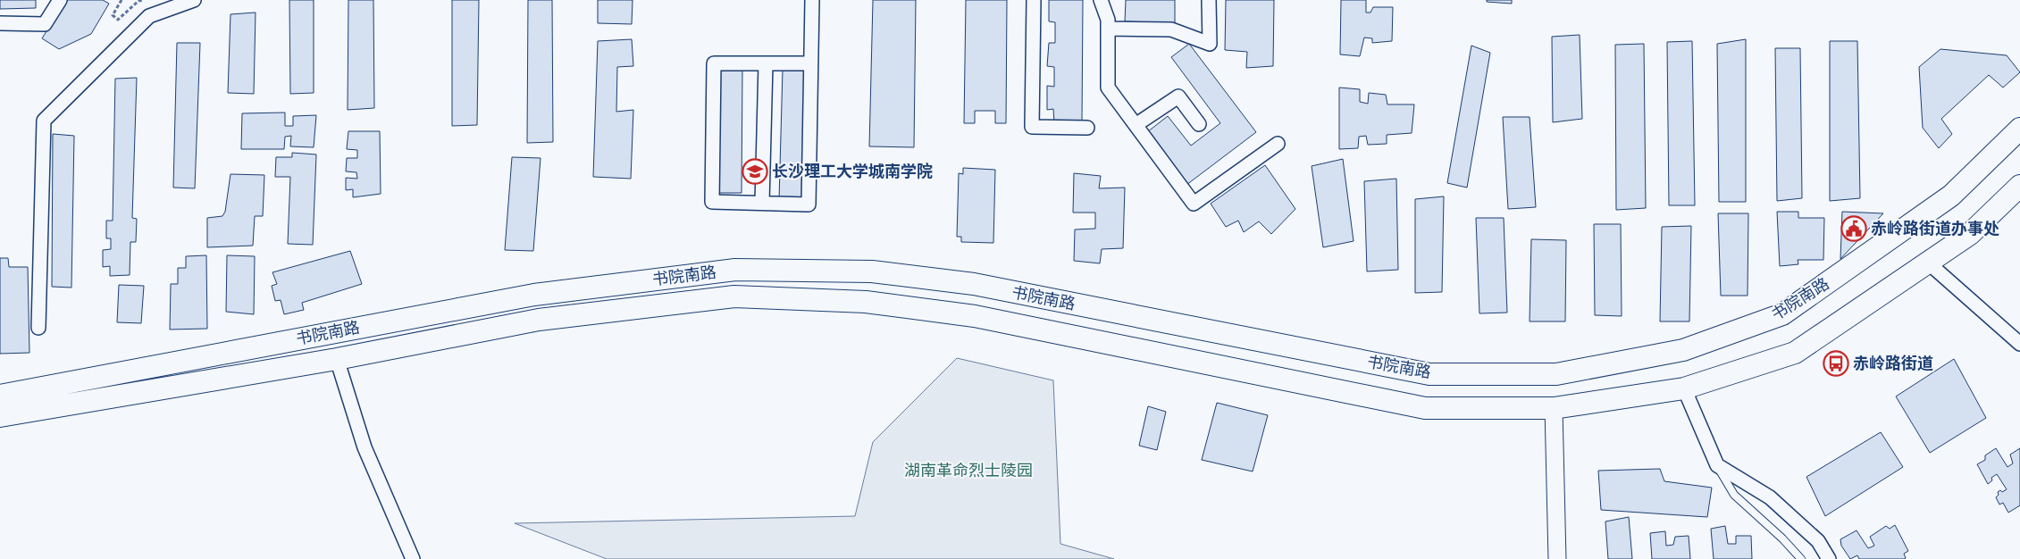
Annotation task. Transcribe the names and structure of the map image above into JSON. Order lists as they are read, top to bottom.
{
  "streets": {
    "main road": ["书院南路"]
  },
  "parks": ["湖南革命烈士陵园"],
  "places": {
    "school or university": ["长沙理工大学城南学院"],
    "public building": ["赤岭路街道办事处"],
    "bus stop": ["赤岭路街道"]
  }
}
